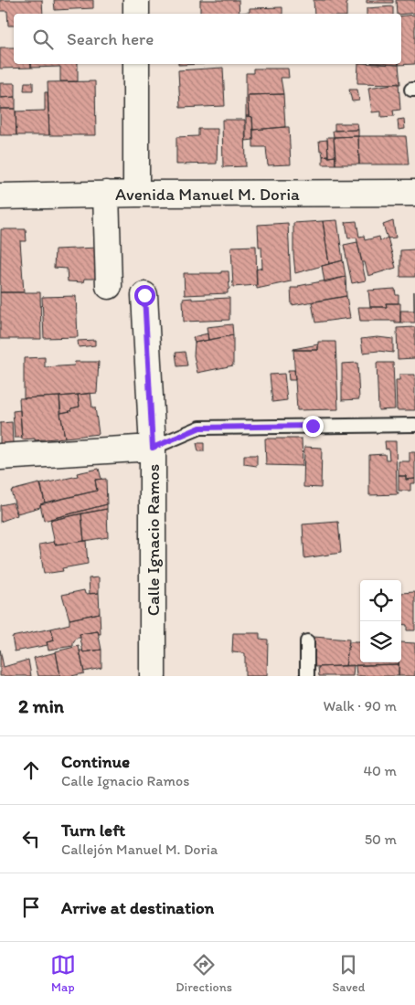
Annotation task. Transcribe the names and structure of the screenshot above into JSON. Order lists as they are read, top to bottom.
{
  "streets": {
    "street": ["Avenida Manuel M. Doria", "Calle Ignacio Ramos"]
  },
  "page": {
    "search": "Search here",
    "heading": ["2 min", "Walk · 90 m"],
    "list": [
      ["Continue", "Calle Ignacio Ramos", "40 m"],
      ["Turn left", "Callejón Manuel M. Doria", "50 m"],
      "Arrive at destination"
    ],
    "nav": ["Map", "Directions", "Saved"]
  }
}
